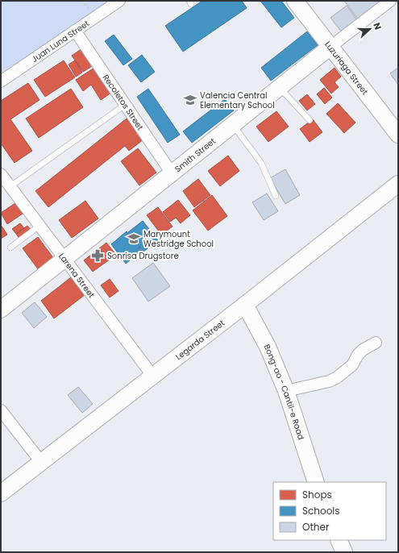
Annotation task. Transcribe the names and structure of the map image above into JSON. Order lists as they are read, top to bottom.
{
  "streets": {
    "street": [
      "Juan Luna Street",
      "Luzuriaga Street",
      "Recoletos Street",
      "Smith Street",
      "Larena Street",
      "Legarda Street",
      "Bong-ao - Cantil-e Road"
    ]
  },
  "crossings": [
    ["Juan Luna Street", "Recoletos Street"],
    ["Luzuriaga Street", "Smith Street"],
    ["Recoletos Street", "Smith Street"],
    ["Smith Street", "Larena Street"],
    ["Larena Street", "Legarda Street"],
    ["Legarda Street", "Bong-ao - Cantil-e Road"]
  ],
  "places": {
    "school or university": ["Valencia Central Elementary School", "Marymount Westridge School"],
    "pharmacy": ["Sonrisa Drugstore"]
  },
  "legend": ["Shops", "Schools", "Other"],
  "north": "right"
}
